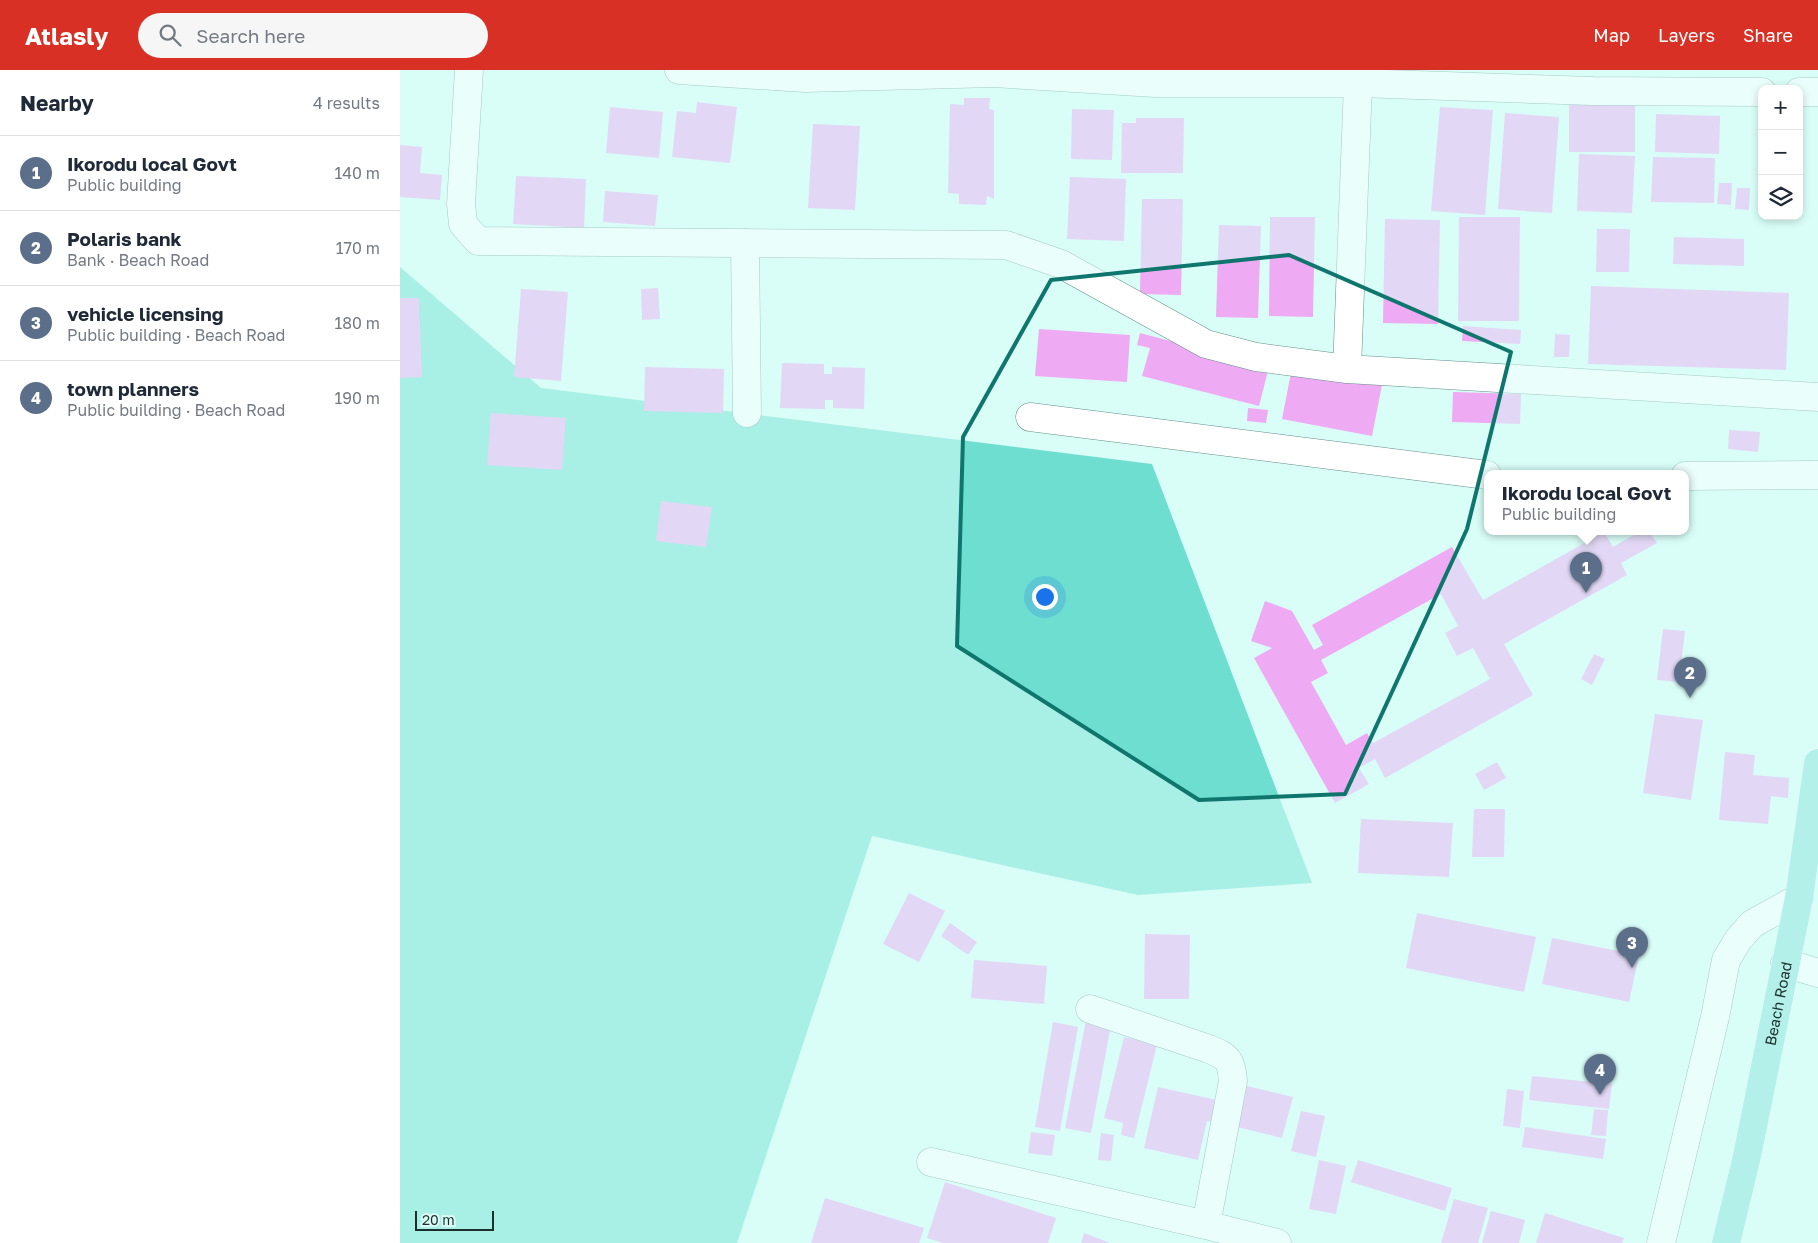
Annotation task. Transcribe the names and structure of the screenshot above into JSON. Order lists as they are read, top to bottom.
{
  "streets": {
    "main road": ["Beach Road"]
  },
  "scale_bar": "20 m",
  "page": {
    "header": "Atlasly",
    "search": "Search here",
    "nav": ["Map", "Layers", "Share"],
    "heading": ["Nearby", "4 results"],
    "map_buttons": ["+", "−"],
    "list": [
      {
        "mark": "1",
        "name": "Ikorodu local Govt",
        "note": "Public building",
        "value": "140 m"
      },
      {
        "mark": "2",
        "name": "Polaris bank",
        "note": "Bank · Beach Road",
        "value": "170 m"
      },
      {
        "mark": "3",
        "name": "vehicle licensing",
        "note": "Public building · Beach Road",
        "value": "180 m"
      },
      {
        "mark": "4",
        "name": "town planners",
        "note": "Public building · Beach Road",
        "value": "190 m"
      }
    ],
    "popup": ["Ikorodu local Govt", "Public building"],
    "pins": [
      "1",
      "2",
      "3",
      "4"
    ],
    "scale": "20 m"
  }
}
